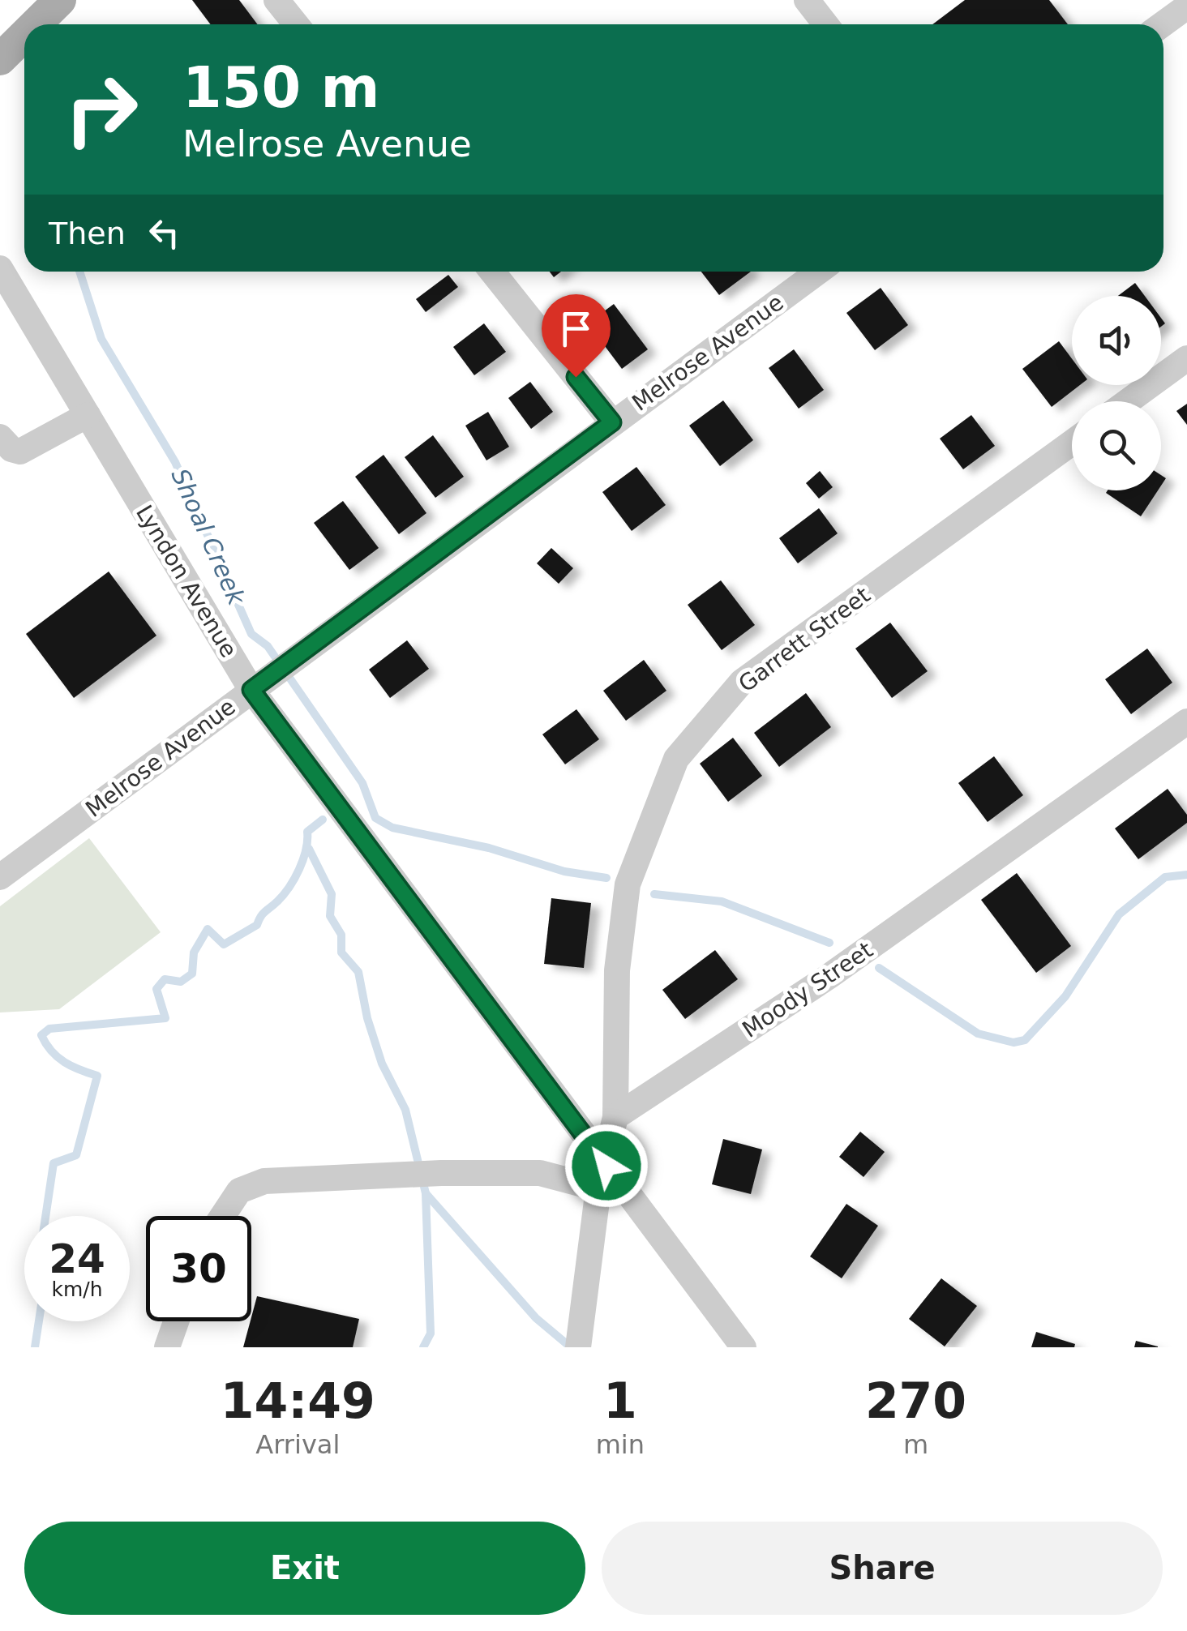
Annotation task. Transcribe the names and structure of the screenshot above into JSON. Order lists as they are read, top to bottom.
{
  "streets": {
    "street": [
      "Melrose Avenue",
      "Lyndon Avenue",
      "Garrett Street",
      "Moody Street"
    ]
  },
  "crossings": [
    ["Melrose Avenue", "Lyndon Avenue"],
    ["Garrett Street", "Moody Street"]
  ],
  "water": ["Shoal Creek"],
  "page": {
    "turn": ["150 m", "Melrose Avenue"],
    "then": "Then",
    "speed": "24 km/h",
    "limit": "30",
    "eta": [
      "14:49",
      "Arrival",
      "1",
      "min",
      "270",
      "m"
    ],
    "buttons": ["Exit", "Share"]
  }
}
